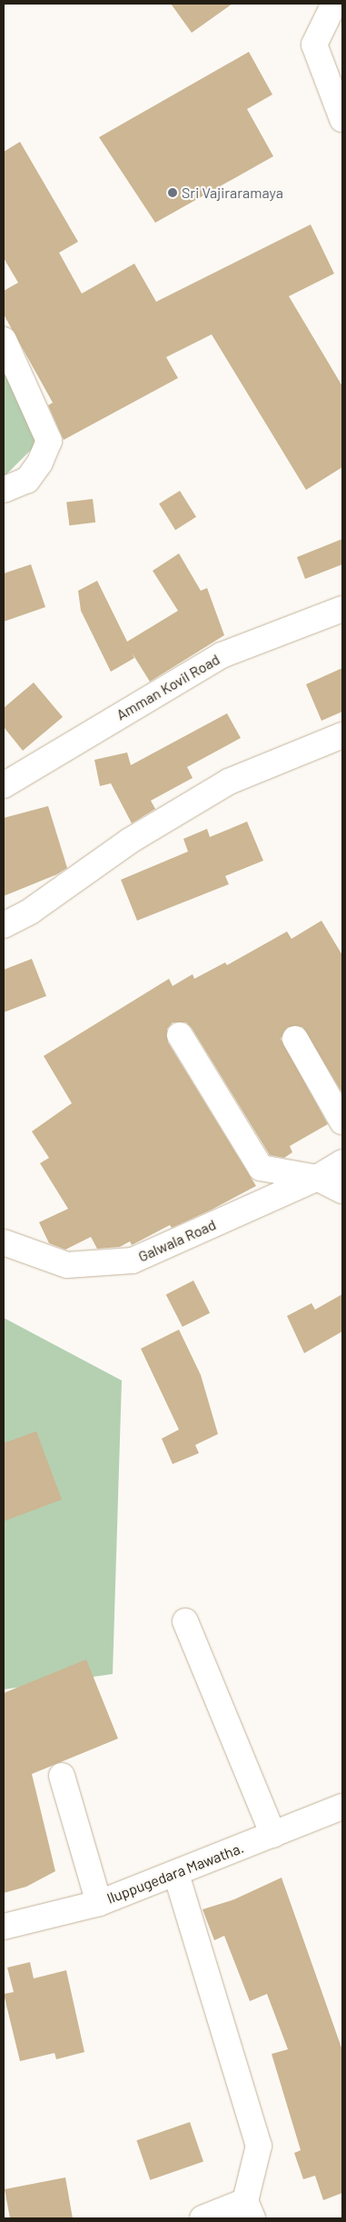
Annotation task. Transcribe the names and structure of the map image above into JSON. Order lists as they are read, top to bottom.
{
  "streets": {
    "street": ["Amman Kovil Road", "Galwala Road", "Iluppugedara Mawatha."]
  },
  "places": ["Sri Vajiraramaya"]
}
